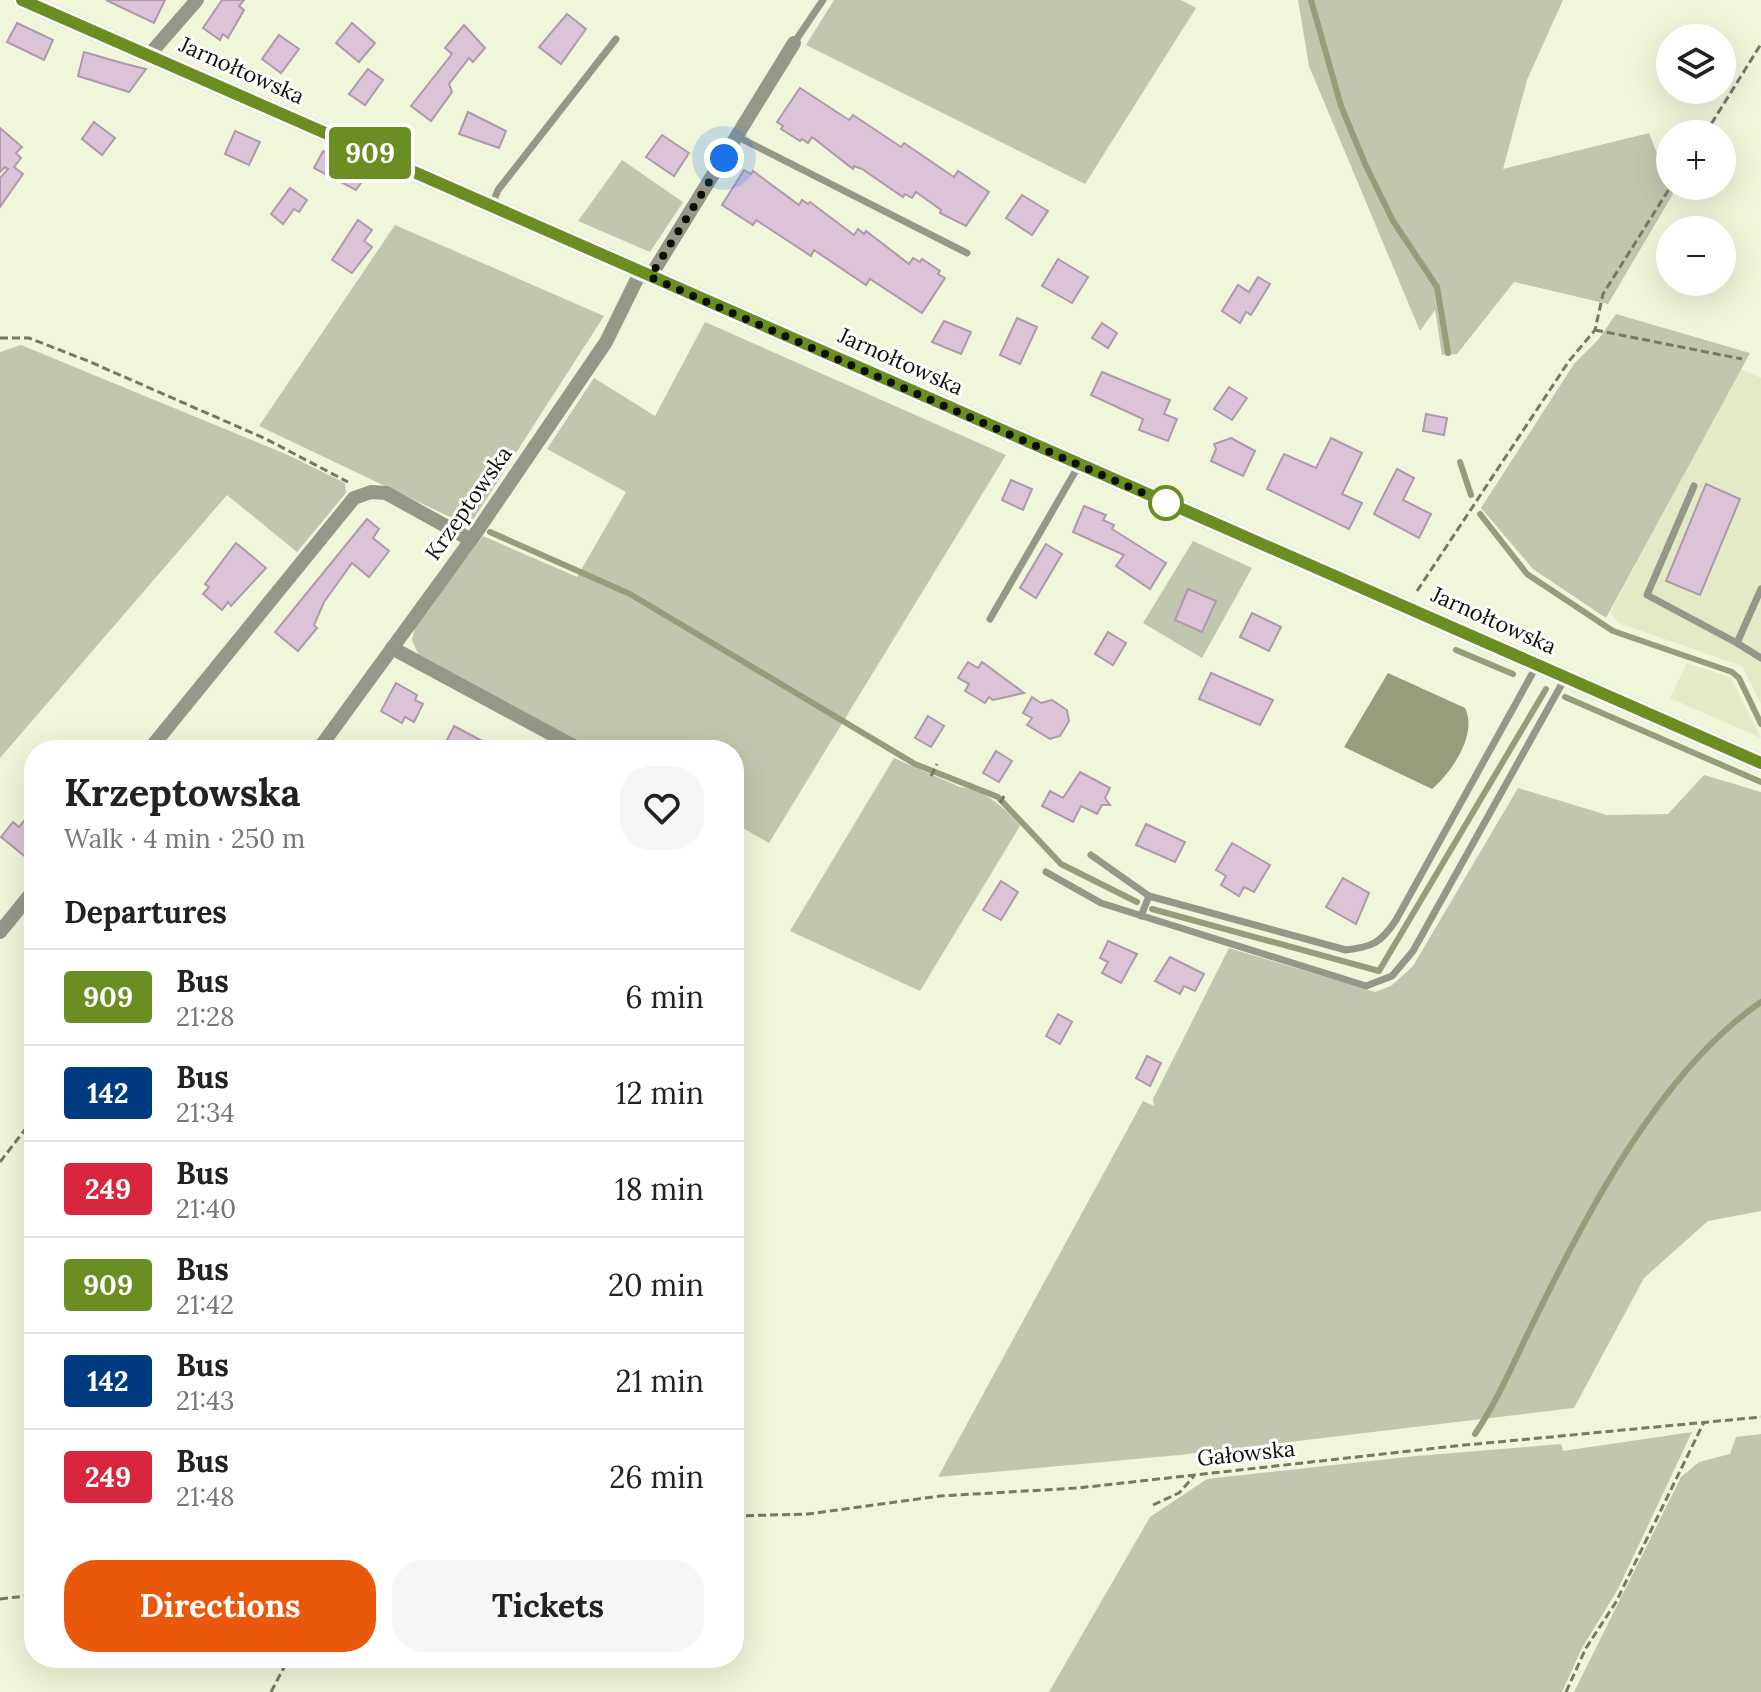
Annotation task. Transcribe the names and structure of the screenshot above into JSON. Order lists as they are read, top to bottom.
{
  "streets": {
    "street": ["Jarnołtowska", "Krzeptowska"],
    "path": ["Gałowska"]
  },
  "crossings": [
    ["Jarnołtowska", "Krzeptowska"]
  ],
  "lines": ["bus line 909"],
  "page": {
    "on_map": "909",
    "map_buttons": ["+", "−"],
    "heading": [
      ["Krzeptowska", "Walk · 4 min · 250 m"],
      "Departures"
    ],
    "list": [
      {
        "mark": "909",
        "name": "Bus",
        "note": "21:28",
        "value": "6 min"
      },
      {
        "mark": "142",
        "name": "Bus",
        "note": "21:34",
        "value": "12 min"
      },
      {
        "mark": "249",
        "name": "Bus",
        "note": "21:40",
        "value": "18 min"
      },
      {
        "mark": "909",
        "name": "Bus",
        "note": "21:42",
        "value": "20 min"
      },
      {
        "mark": "142",
        "name": "Bus",
        "note": "21:43",
        "value": "21 min"
      },
      {
        "mark": "249",
        "name": "Bus",
        "note": "21:48",
        "value": "26 min"
      }
    ],
    "buttons": ["Directions", "Tickets"]
  }
}
